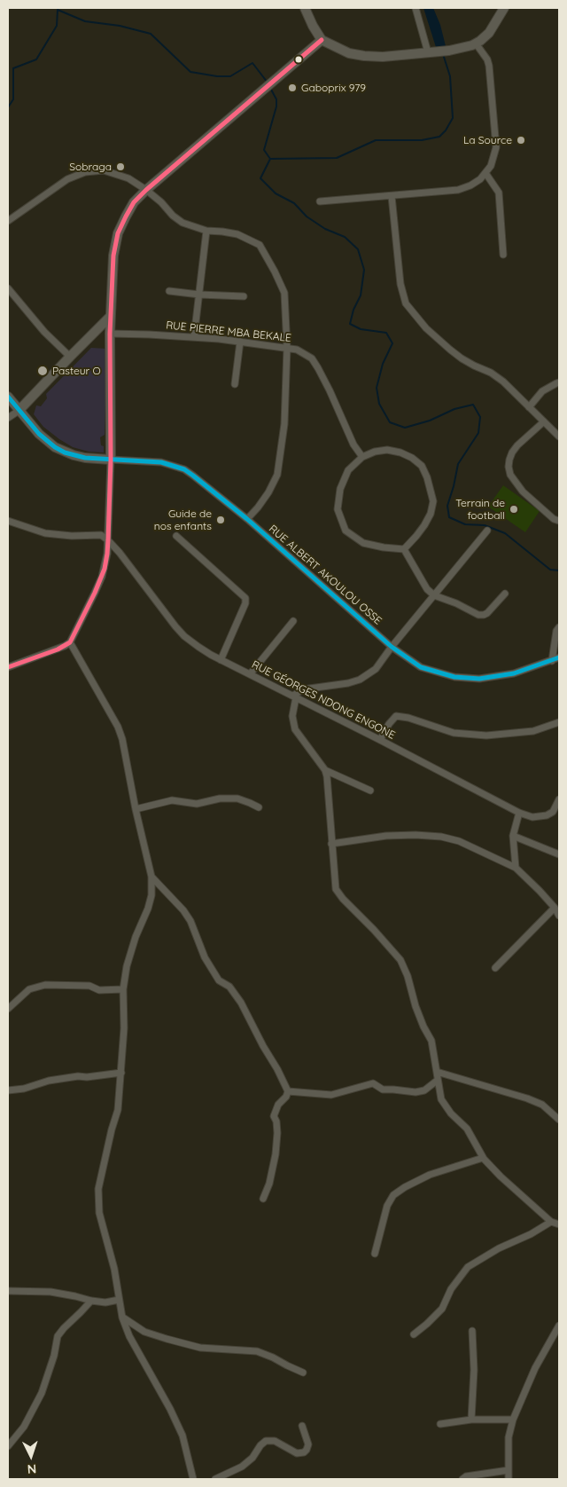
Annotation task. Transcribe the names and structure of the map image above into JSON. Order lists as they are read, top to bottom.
{
  "streets": {
    "street": ["RUE PIERRE MBA BEKALE", "RUE ALBERT AKOULOU OSSE", "RUE GÉORGES NDONG ENGONE"]
  },
  "places": [
    "Gaboprix 979",
    "La Source",
    "Sobraga",
    "Pasteur O",
    "Terrain de football",
    "Guide de nos enfants"
  ],
  "north": "bottom"
}
